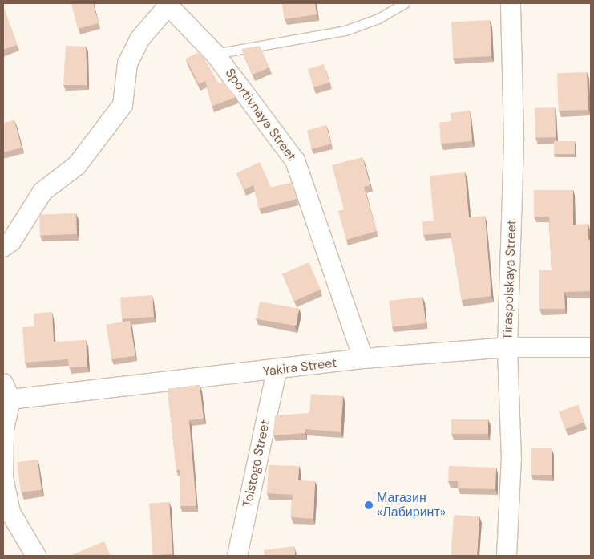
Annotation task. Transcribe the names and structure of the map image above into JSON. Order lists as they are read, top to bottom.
{
  "streets": {
    "street": [
      "Sportivnaya Street",
      "Tiraspolskaya Street",
      "Yakira Street",
      "Tolstogo Street"
    ]
  },
  "crossings": [
    ["Sportivnaya Street", "Yakira Street"],
    ["Tiraspolskaya Street", "Yakira Street"],
    ["Yakira Street", "Tolstogo Street"]
  ],
  "places": ["Магазин «Лабиринт»"]
}
